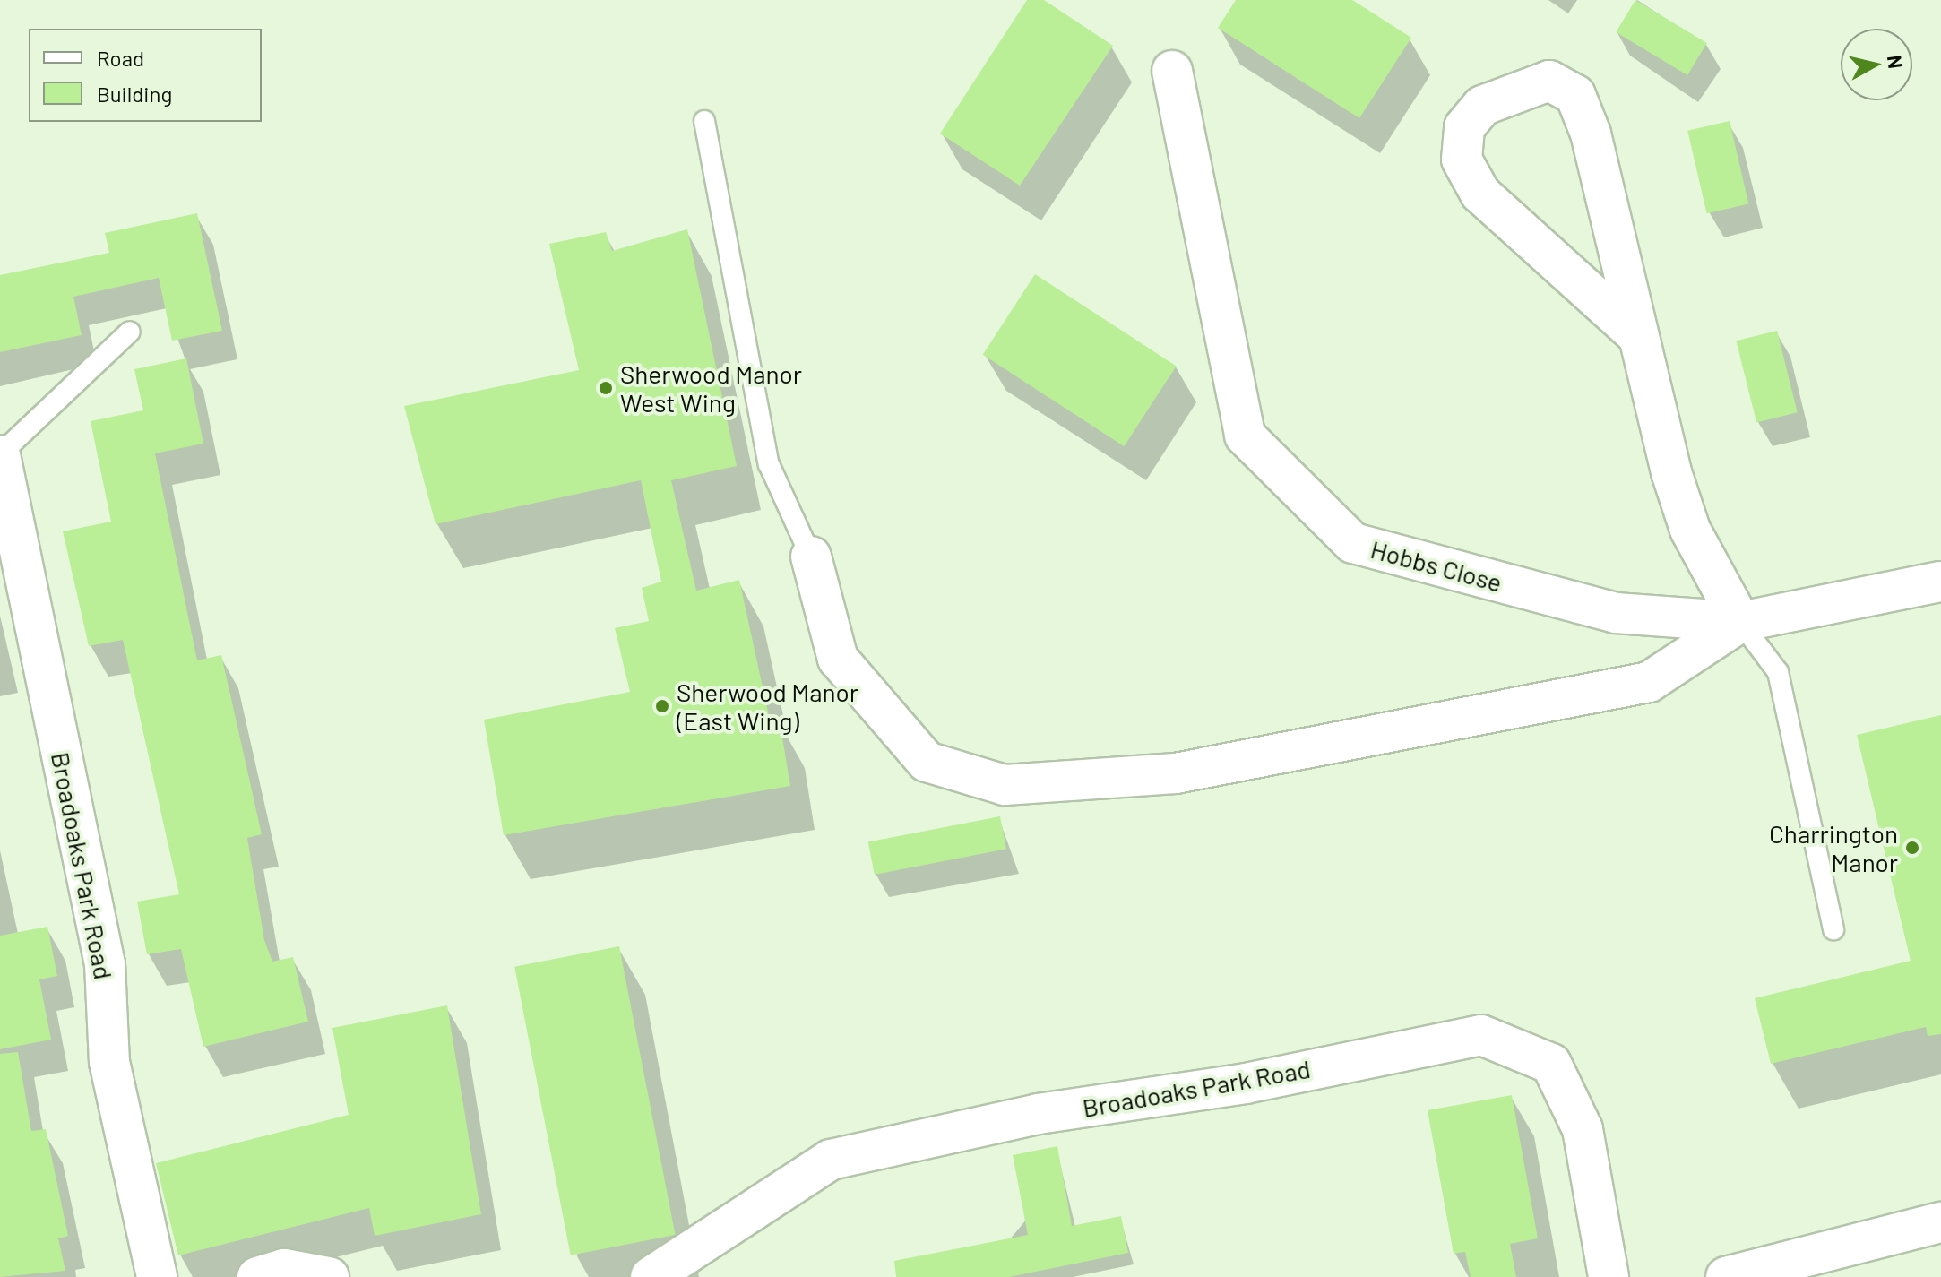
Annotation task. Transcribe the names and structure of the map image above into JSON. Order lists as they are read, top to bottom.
{
  "streets": {
    "street": ["Hobbs Close", "Broadoaks Park Road"]
  },
  "places": ["Sherwood Manor West Wing", "Sherwood Manor (East Wing)", "Charrington Manor"],
  "legend": ["Road", "Building"],
  "north": "right"
}
